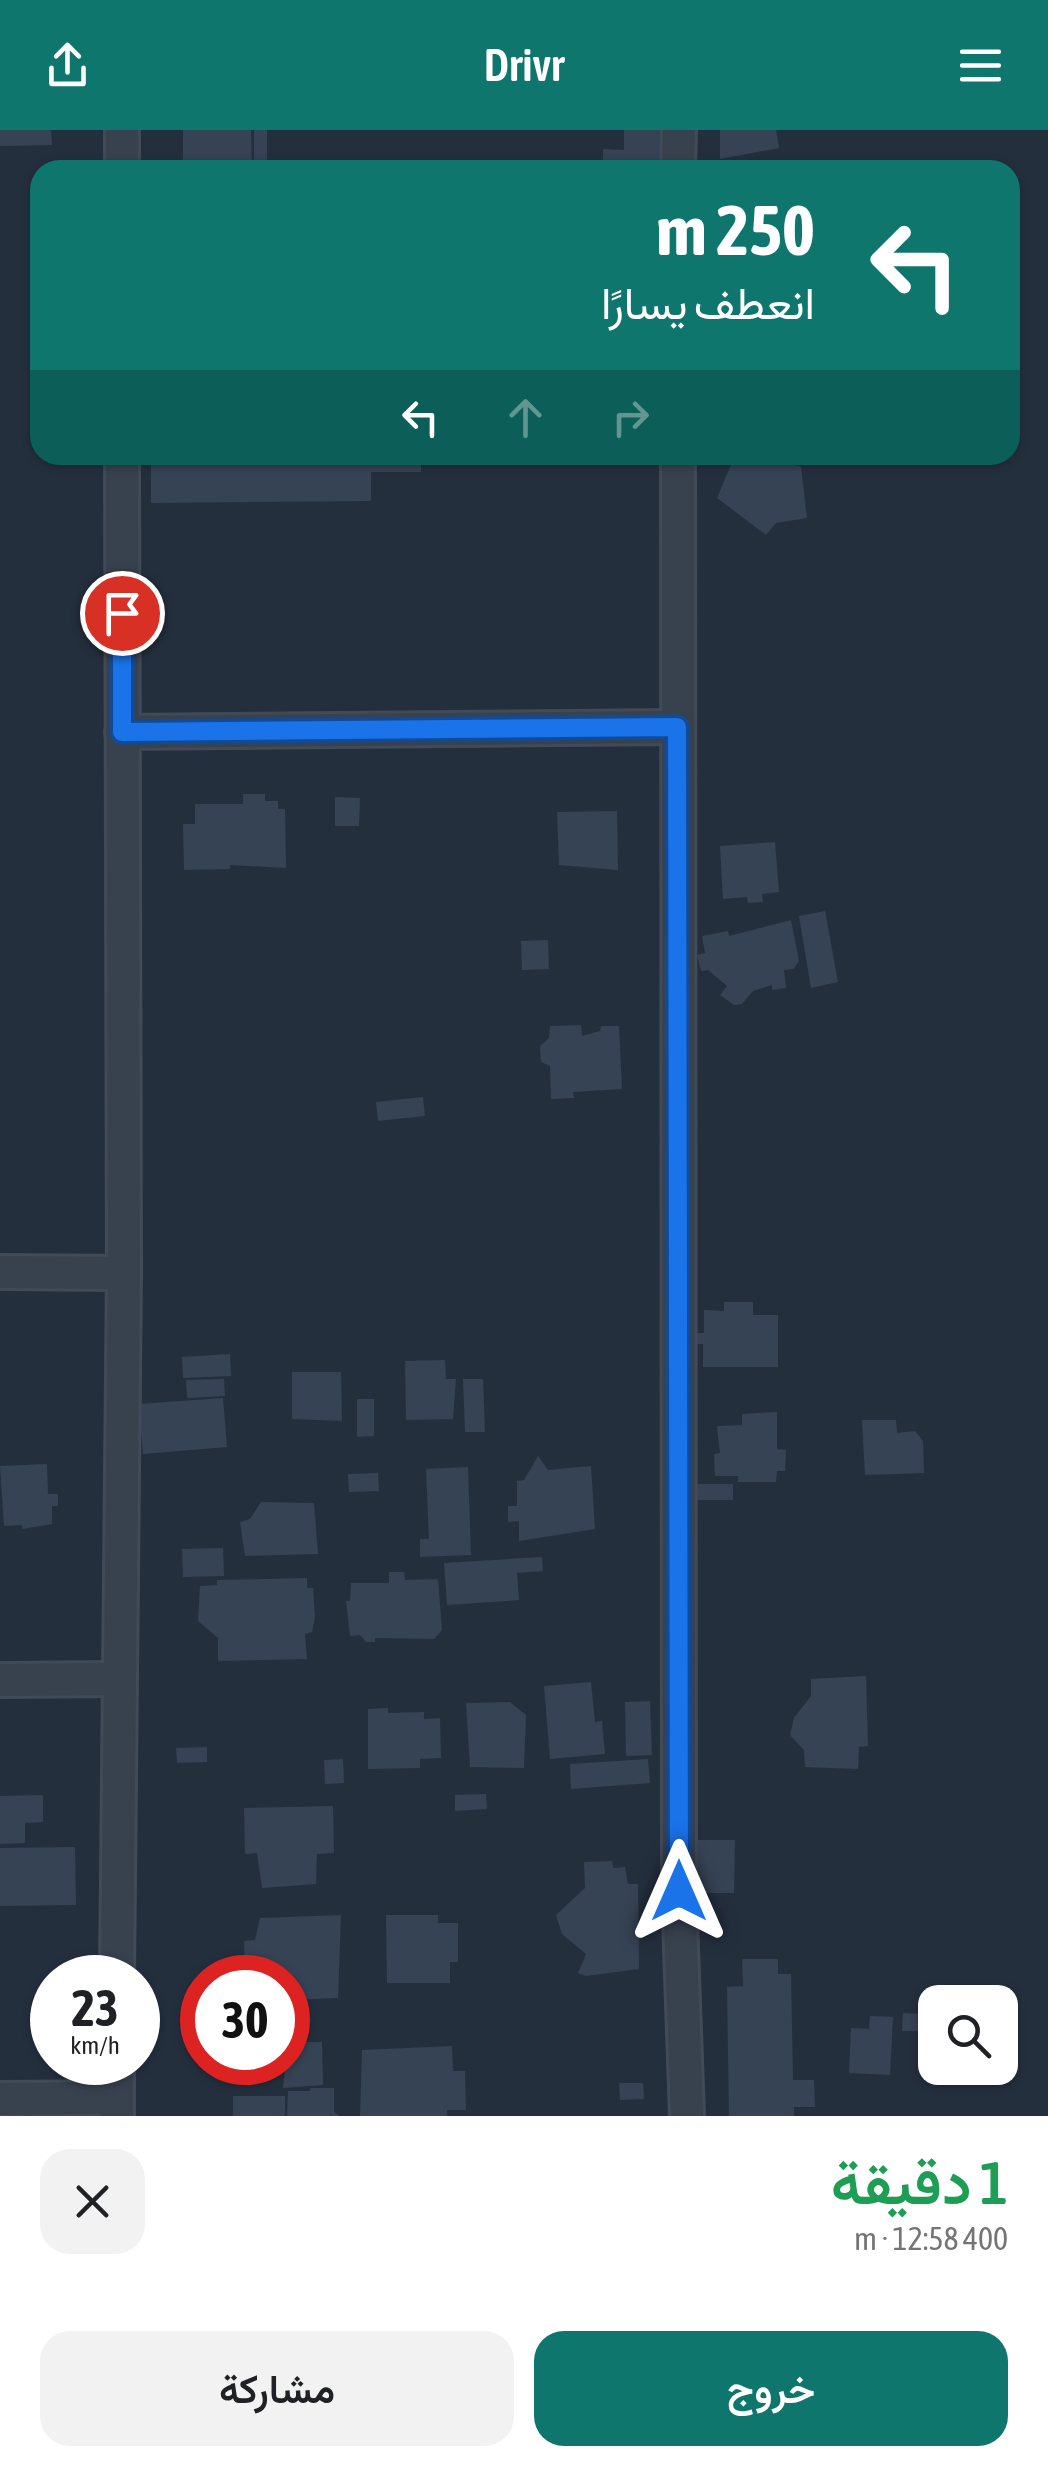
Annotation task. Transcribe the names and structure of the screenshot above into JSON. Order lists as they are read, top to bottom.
{
  "page": {
    "header": "Drivr",
    "turn": ["250 m", "انعطف يسارًا"],
    "speed": "23 km/h",
    "limit": "30",
    "heading": ["1 دقيقة", "400 m · 12:58"],
    "buttons": ["خروج", "مشاركة"]
  }
}
